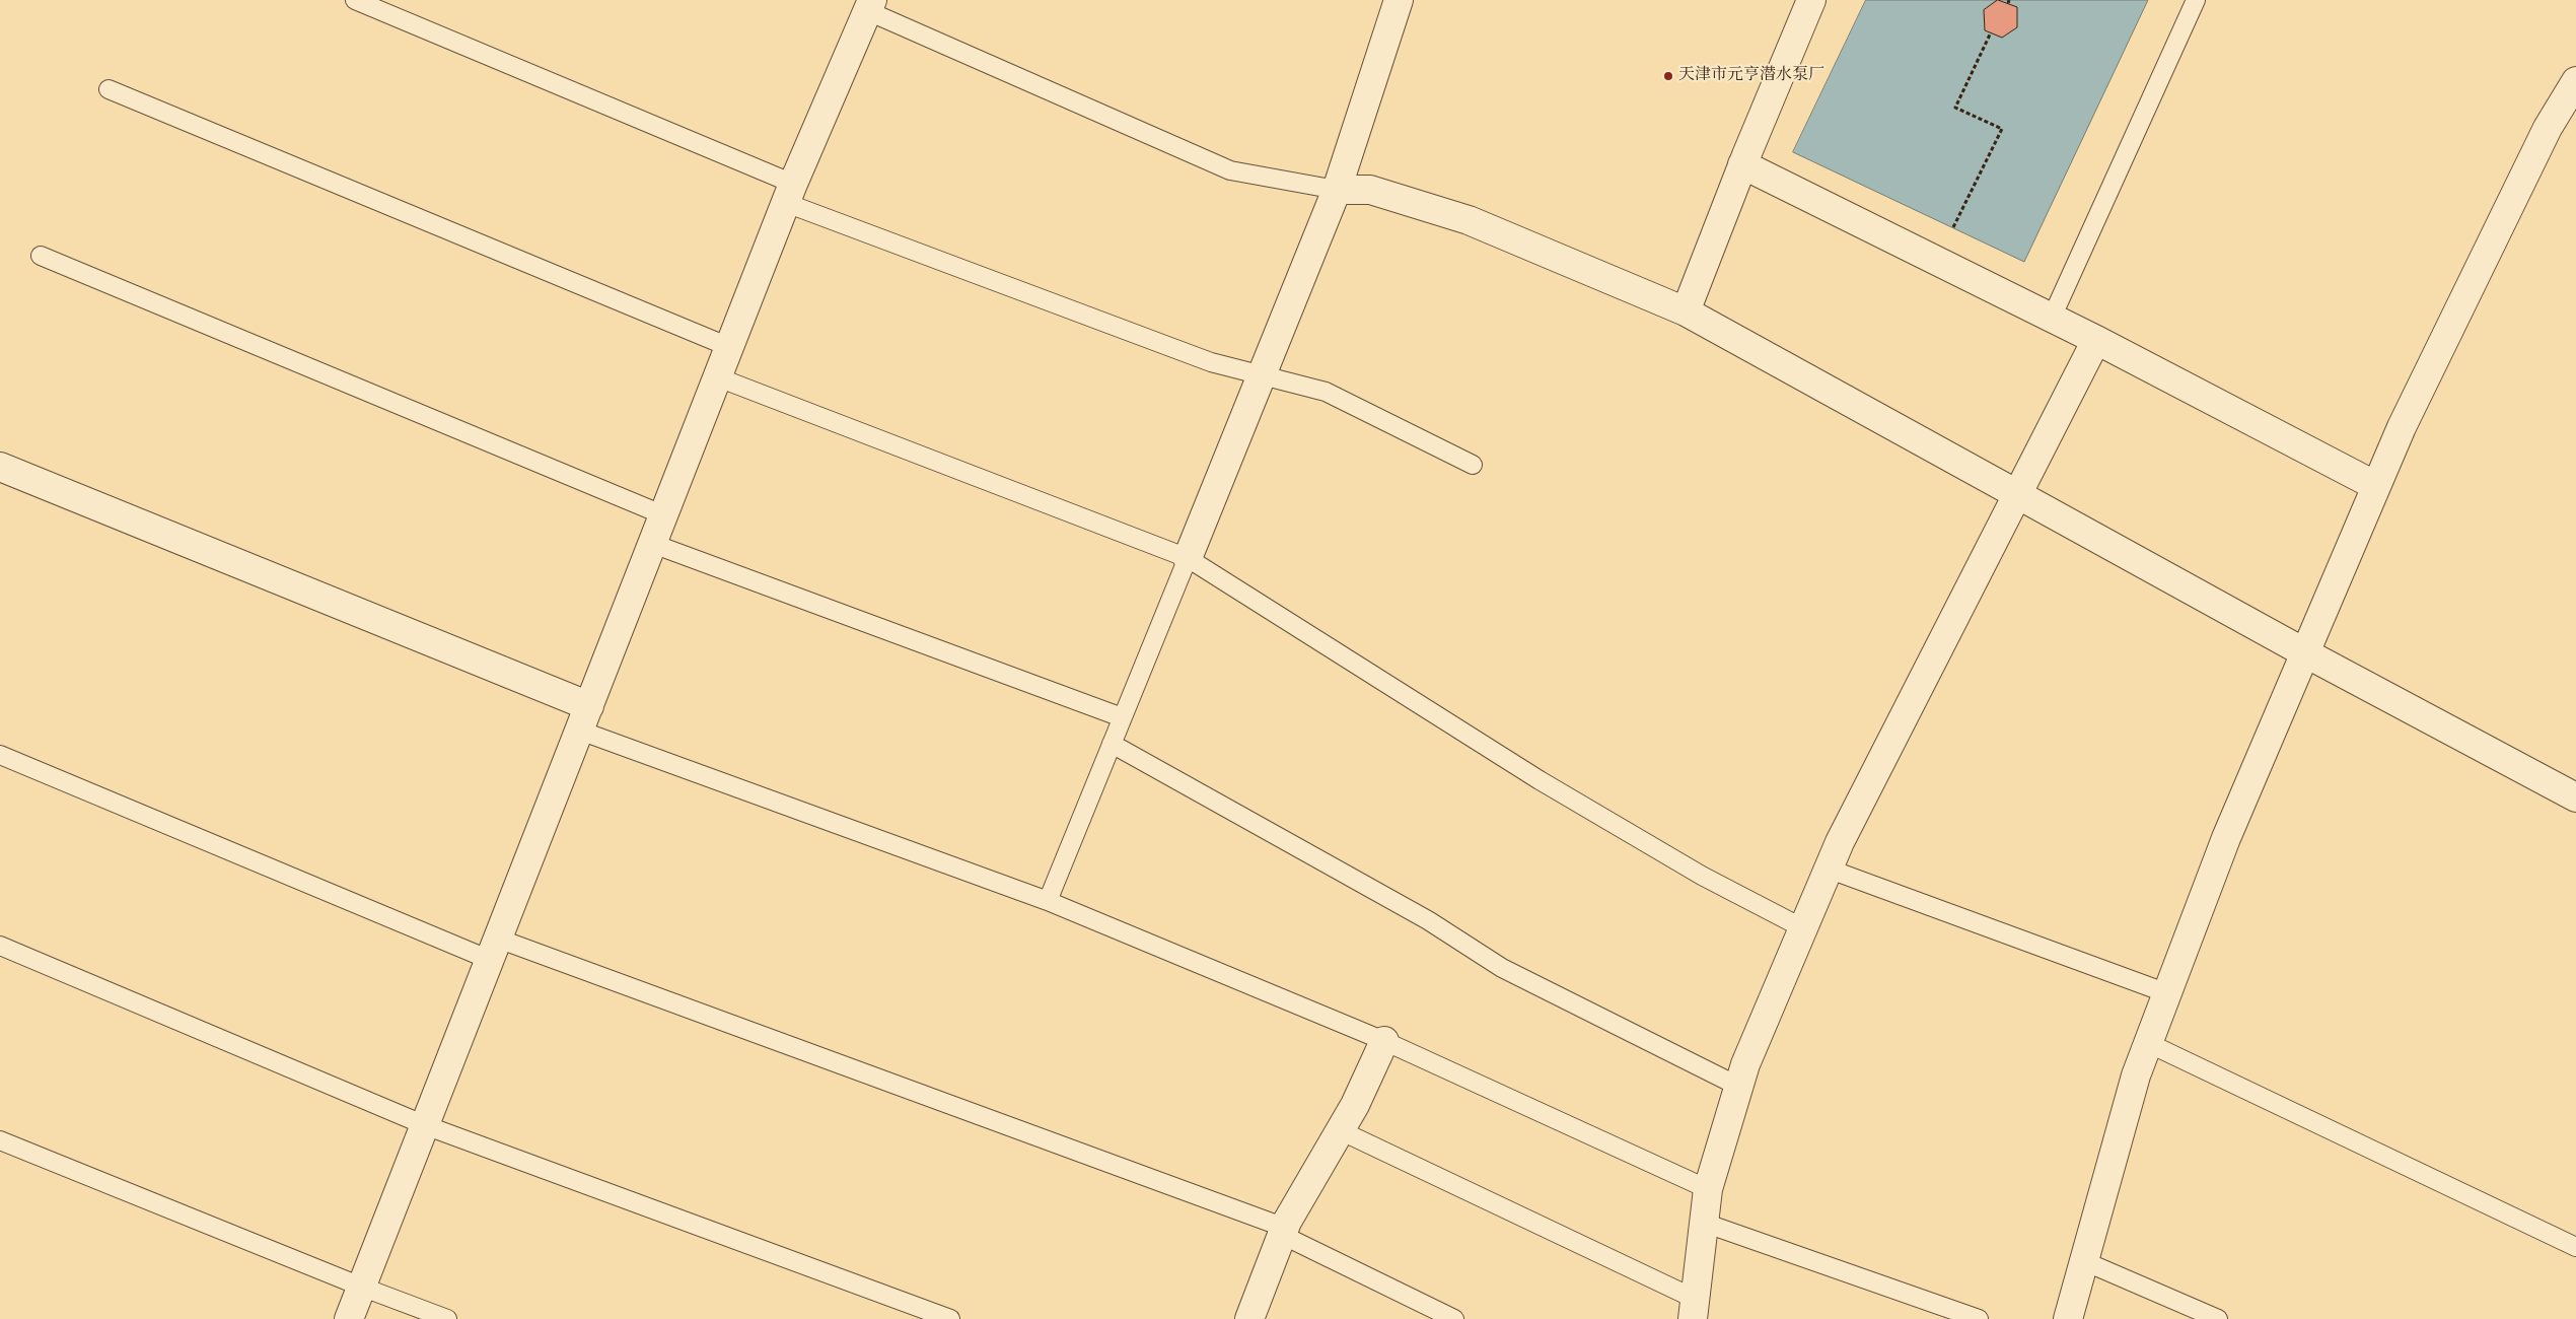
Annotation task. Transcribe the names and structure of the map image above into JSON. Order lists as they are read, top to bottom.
{
  "places": ["天津市元亨潜水泵厂"]
}
